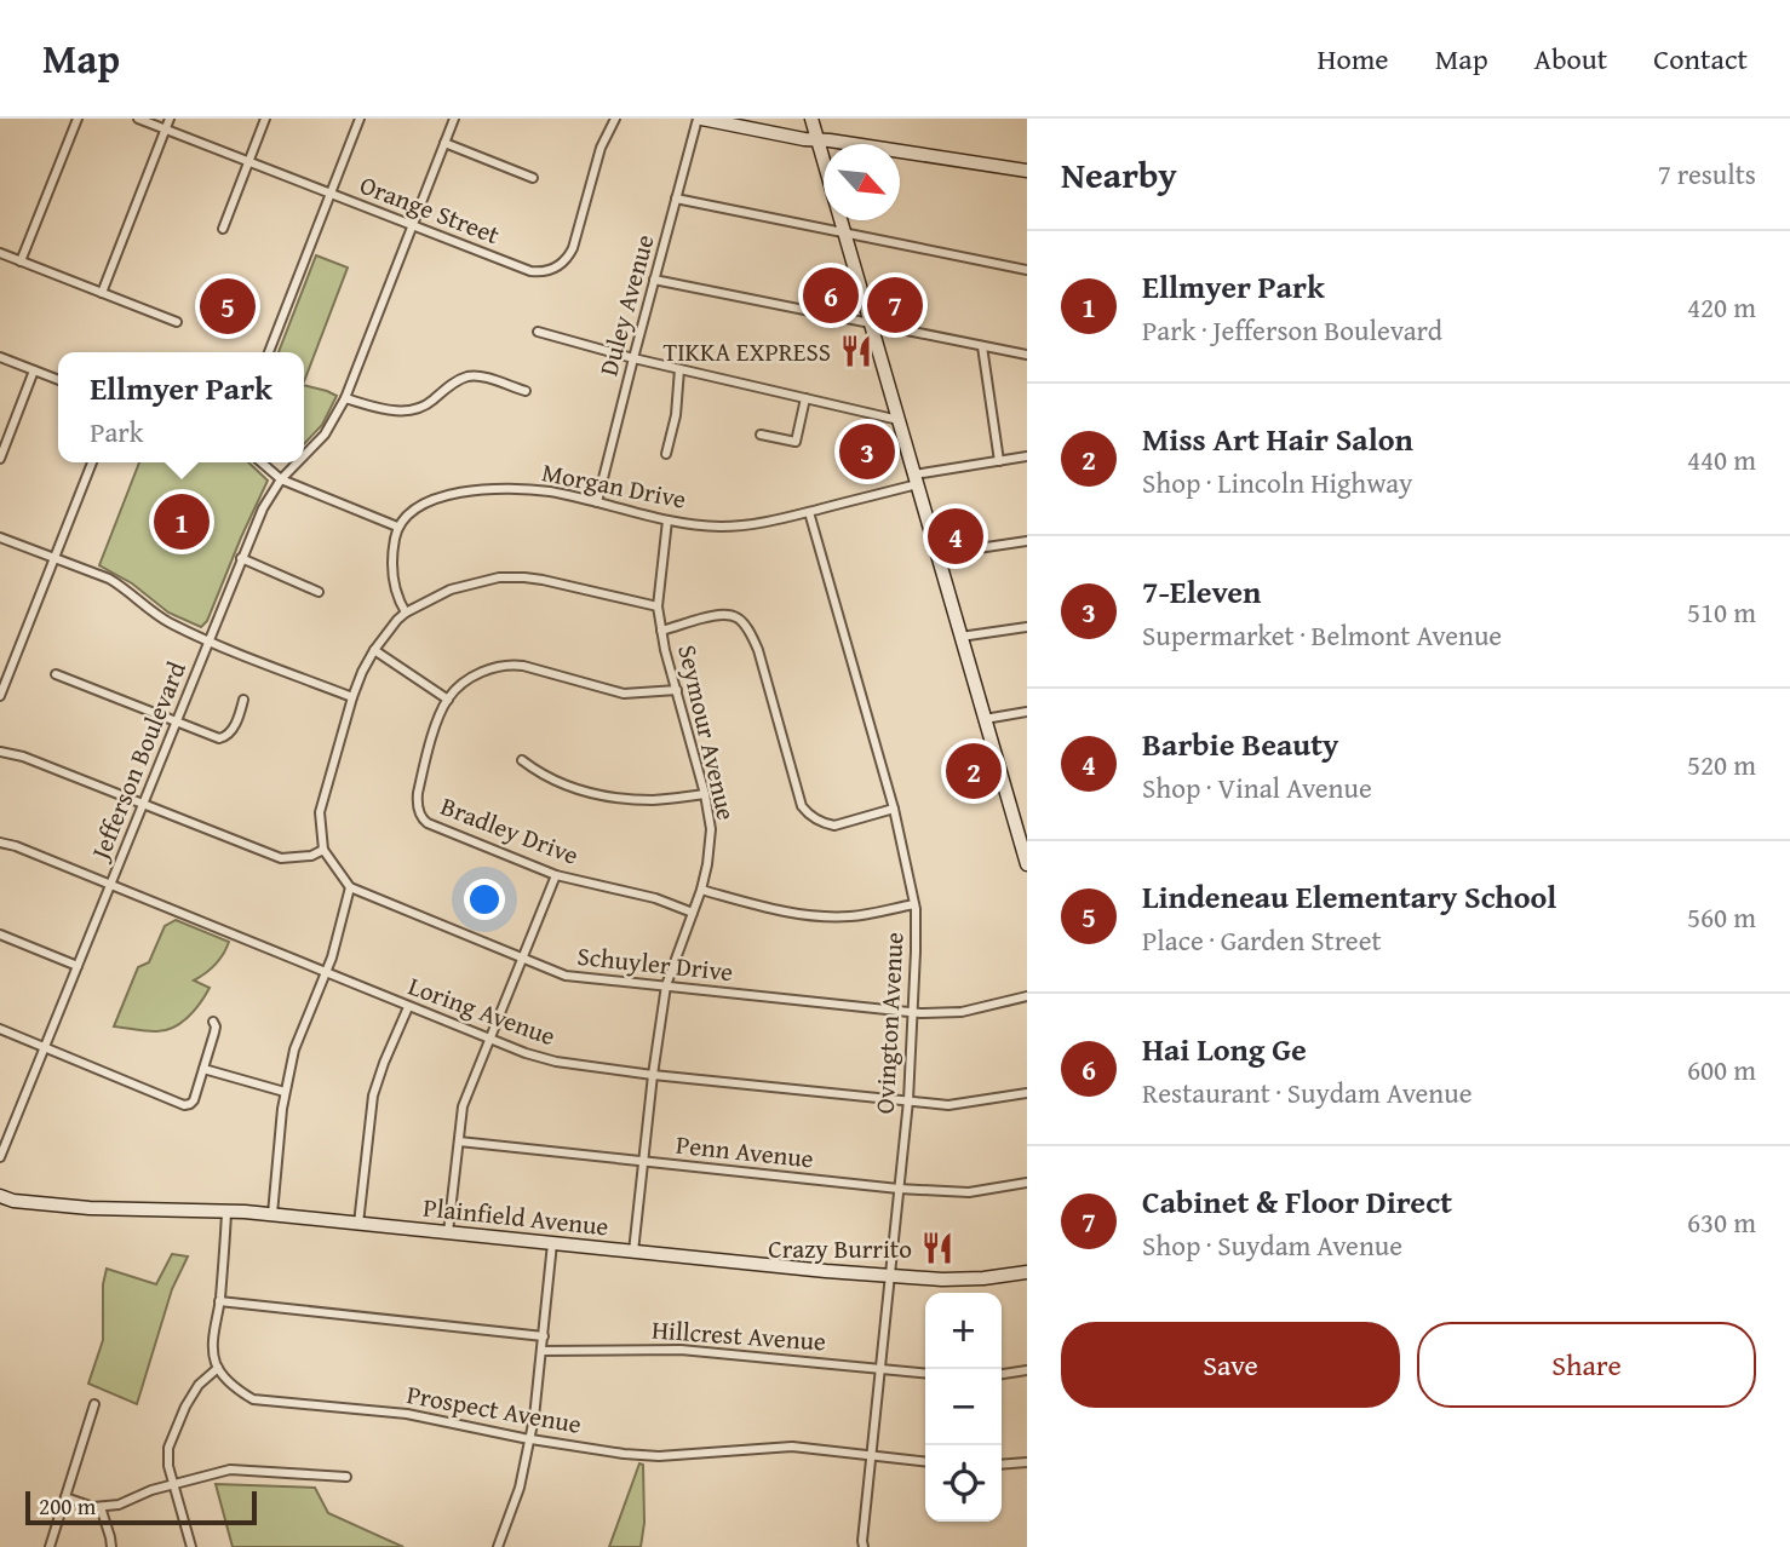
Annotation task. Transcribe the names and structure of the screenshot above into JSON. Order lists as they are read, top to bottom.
{
  "streets": {
    "street": [
      "Orange Street",
      "Duley Avenue",
      "Morgan Drive",
      "Seymour Avenue",
      "Jefferson Boulevard",
      "Bradley Drive",
      "Schuyler Drive",
      "Loring Avenue",
      "Ovington Avenue",
      "Penn Avenue",
      "Plainfield Avenue",
      "Hillcrest Avenue",
      "Prospect Avenue"
    ]
  },
  "crossings": [
    ["Orange Street", "Jefferson Boulevard"],
    ["Duley Avenue", "Morgan Drive"],
    ["Morgan Drive", "Seymour Avenue"],
    ["Morgan Drive", "Ovington Avenue"],
    ["Seymour Avenue", "Bradley Drive"],
    ["Seymour Avenue", "Schuyler Drive"],
    ["Seymour Avenue", "Loring Avenue"],
    ["Seymour Avenue", "Penn Avenue"],
    ["Seymour Avenue", "Plainfield Avenue"],
    ["Jefferson Boulevard", "Loring Avenue"],
    ["Schuyler Drive", "Ovington Avenue"],
    ["Loring Avenue", "Ovington Avenue"],
    ["Ovington Avenue", "Penn Avenue"],
    ["Ovington Avenue", "Plainfield Avenue"],
    ["Ovington Avenue", "Hillcrest Avenue"],
    ["Ovington Avenue", "Prospect Avenue"]
  ],
  "places": {
    "restaurant": ["TIKKA EXPRESS", "Crazy Burrito"]
  },
  "scale_bar": "200 m",
  "north": "bottom right",
  "page": {
    "header": "Map",
    "nav": [
      "Home",
      "Map",
      "About",
      "Contact"
    ],
    "heading": ["Nearby", "7 results"],
    "list": [
      {
        "mark": "1",
        "name": "Ellmyer Park",
        "note": "Park · Jefferson Boulevard",
        "value": "420 m"
      },
      {
        "mark": "2",
        "name": "Miss Art Hair Salon",
        "note": "Shop · Lincoln Highway",
        "value": "440 m"
      },
      {
        "mark": "3",
        "name": "7-Eleven",
        "note": "Supermarket · Belmont Avenue",
        "value": "510 m"
      },
      {
        "mark": "4",
        "name": "Barbie Beauty",
        "note": "Shop · Vinal Avenue",
        "value": "520 m"
      },
      {
        "mark": "5",
        "name": "Lindeneau Elementary School",
        "note": "Place · Garden Street",
        "value": "560 m"
      },
      {
        "mark": "6",
        "name": "Hai Long Ge",
        "note": "Restaurant · Suydam Avenue",
        "value": "600 m"
      },
      {
        "mark": "7",
        "name": "Cabinet & Floor Direct",
        "note": "Shop · Suydam Avenue",
        "value": "630 m"
      }
    ],
    "pins": [
      "6",
      "7",
      "5",
      "3",
      "1",
      "4",
      "2"
    ],
    "popup": ["Ellmyer Park", "Park"],
    "map_buttons": ["+", "−"],
    "buttons": ["Save", "Share"],
    "scale": "200 m"
  }
}
